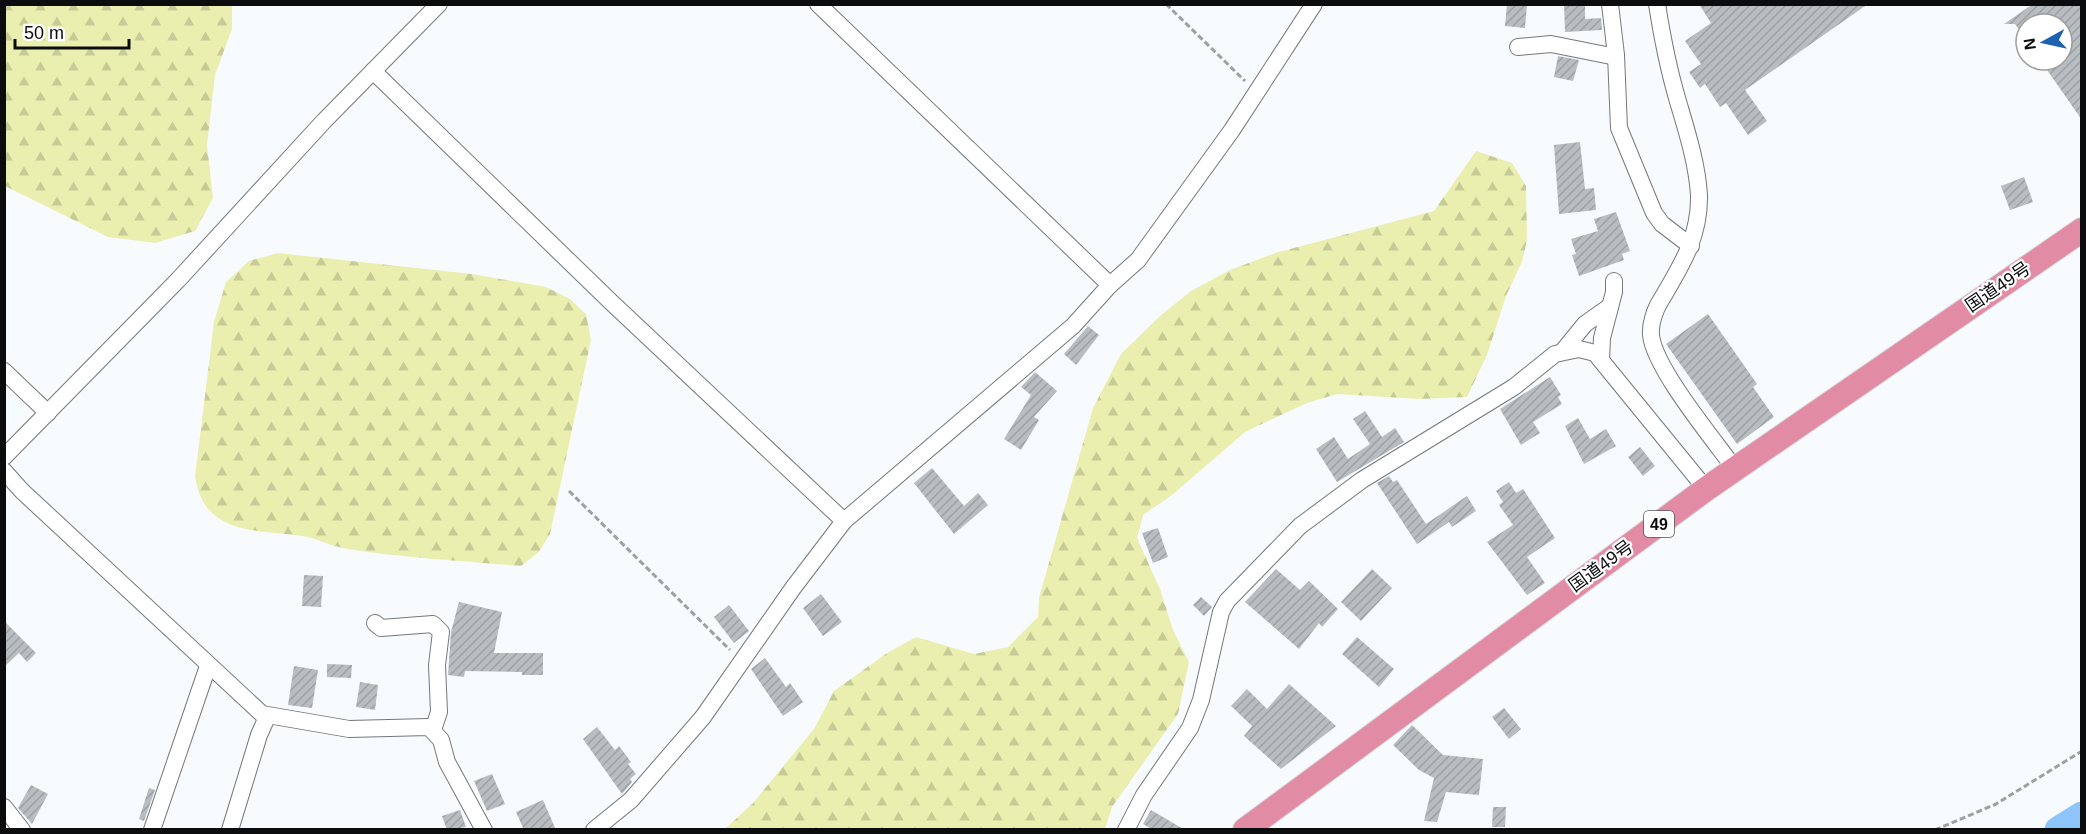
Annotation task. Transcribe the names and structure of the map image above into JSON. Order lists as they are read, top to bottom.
{
  "streets": {
    "highway": ["国道49号", "49"]
  },
  "scale_bar": "50 m",
  "north": "left"
}
